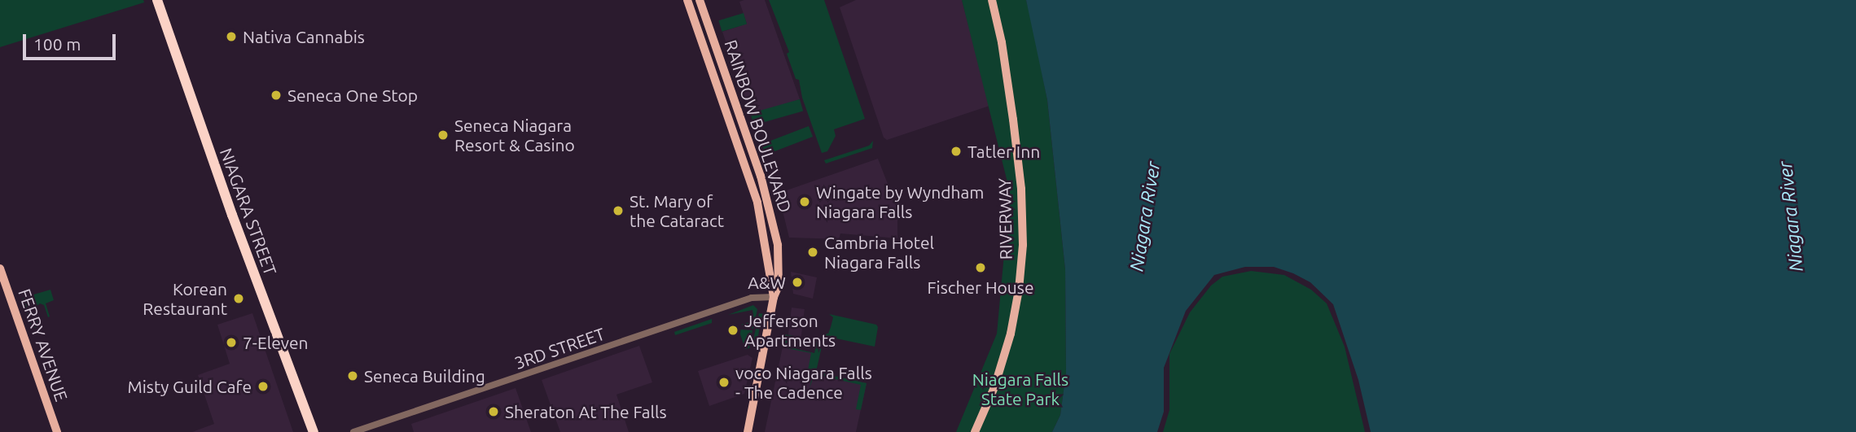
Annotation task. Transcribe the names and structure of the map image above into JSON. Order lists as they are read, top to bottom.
{
  "streets": {
    "highway": ["NIAGARA STREET"],
    "main road": ["RAINBOW BOULEVARD", "RIVERWAY", "FERRY AVENUE"],
    "street": ["3RD STREET"]
  },
  "crossings": [
    ["RAINBOW BOULEVARD", "3RD STREET"]
  ],
  "water": ["Niagara River"],
  "parks": ["Niagara Falls State Park"],
  "places": [
    "Nativa Cannabis",
    "Seneca One Stop",
    "Seneca Niagara Resort & Casino",
    "Tatler Inn",
    "Wingate by Wyndham Niagara Falls",
    "St. Mary of the Cataract",
    "Cambria Hotel Niagara Falls",
    "Fischer House",
    "A&W",
    "Korean Restaurant",
    "Jefferson Apartments",
    "7-Eleven",
    "Seneca Building",
    "voco Niagara Falls - The Cadence",
    "Misty Guild Cafe",
    "Sheraton At The Falls"
  ],
  "scale_bar": "100 m"
}
